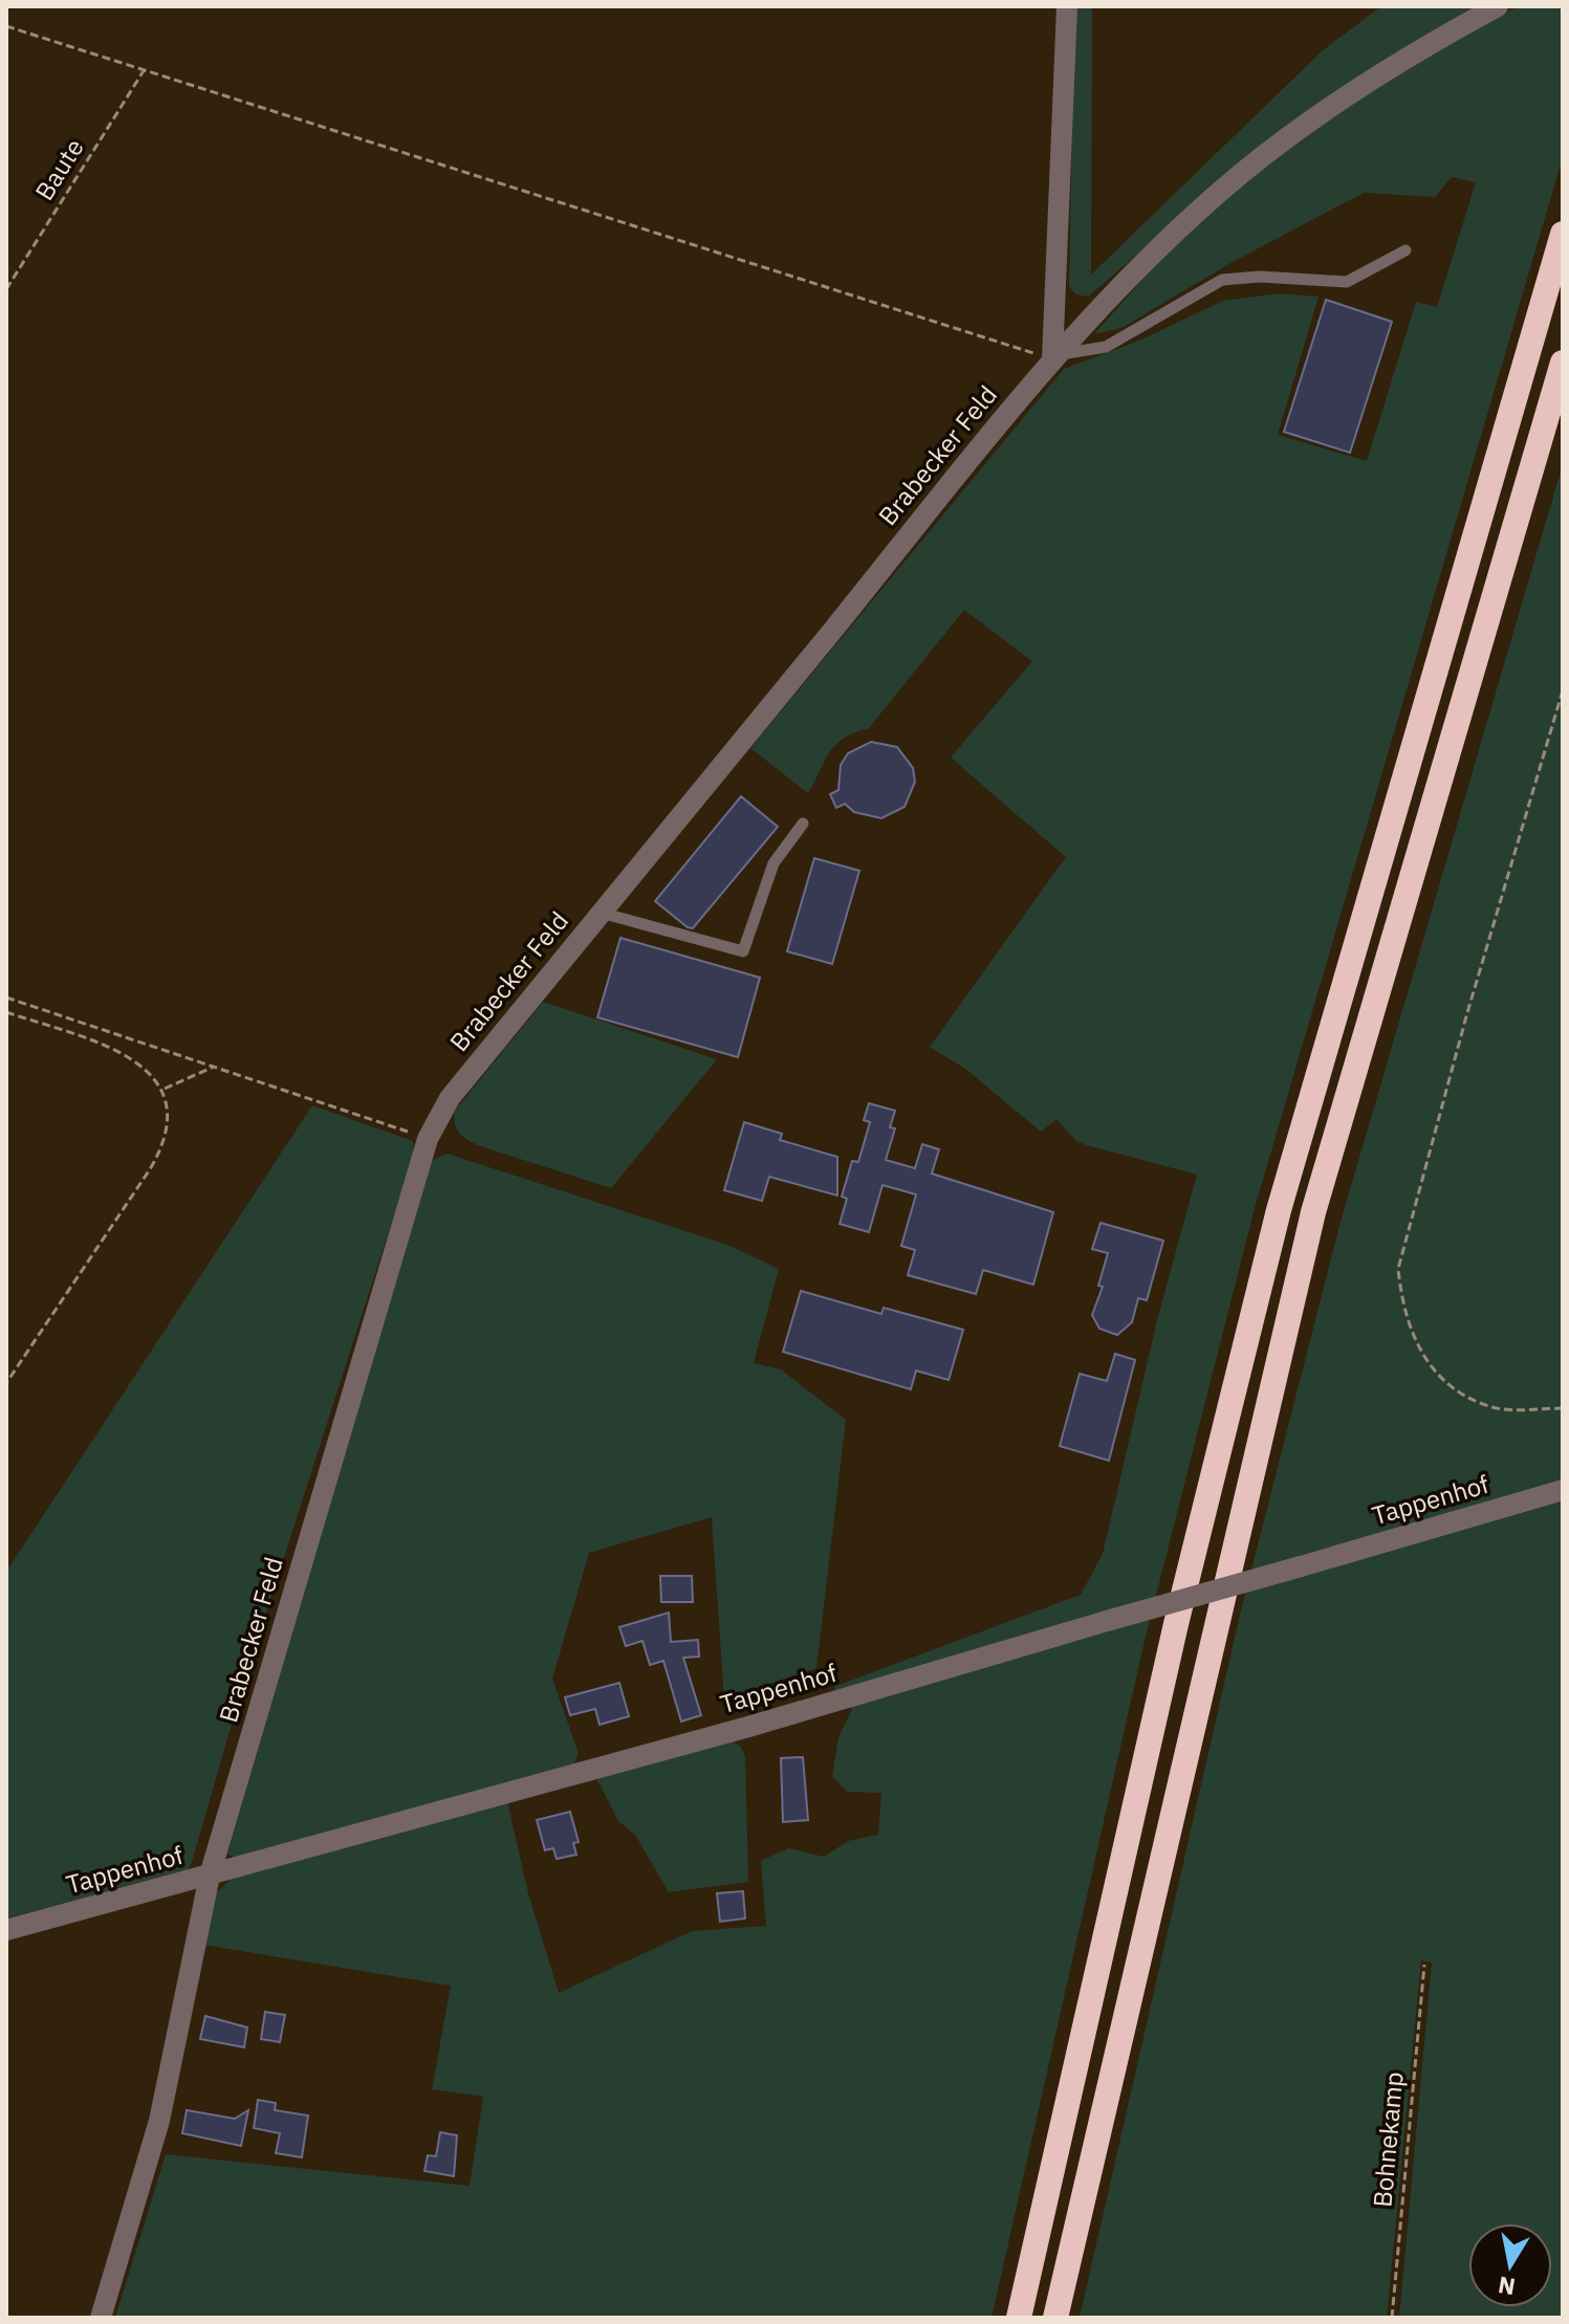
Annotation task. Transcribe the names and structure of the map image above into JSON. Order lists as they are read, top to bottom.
{
  "streets": {
    "street": ["Brabecker Feld", "Tappenhof"],
    "path": ["Baute", "Bohnekamp"]
  },
  "crossings": [
    ["Brabecker Feld", "Tappenhof"]
  ],
  "north": "bottom"
}
